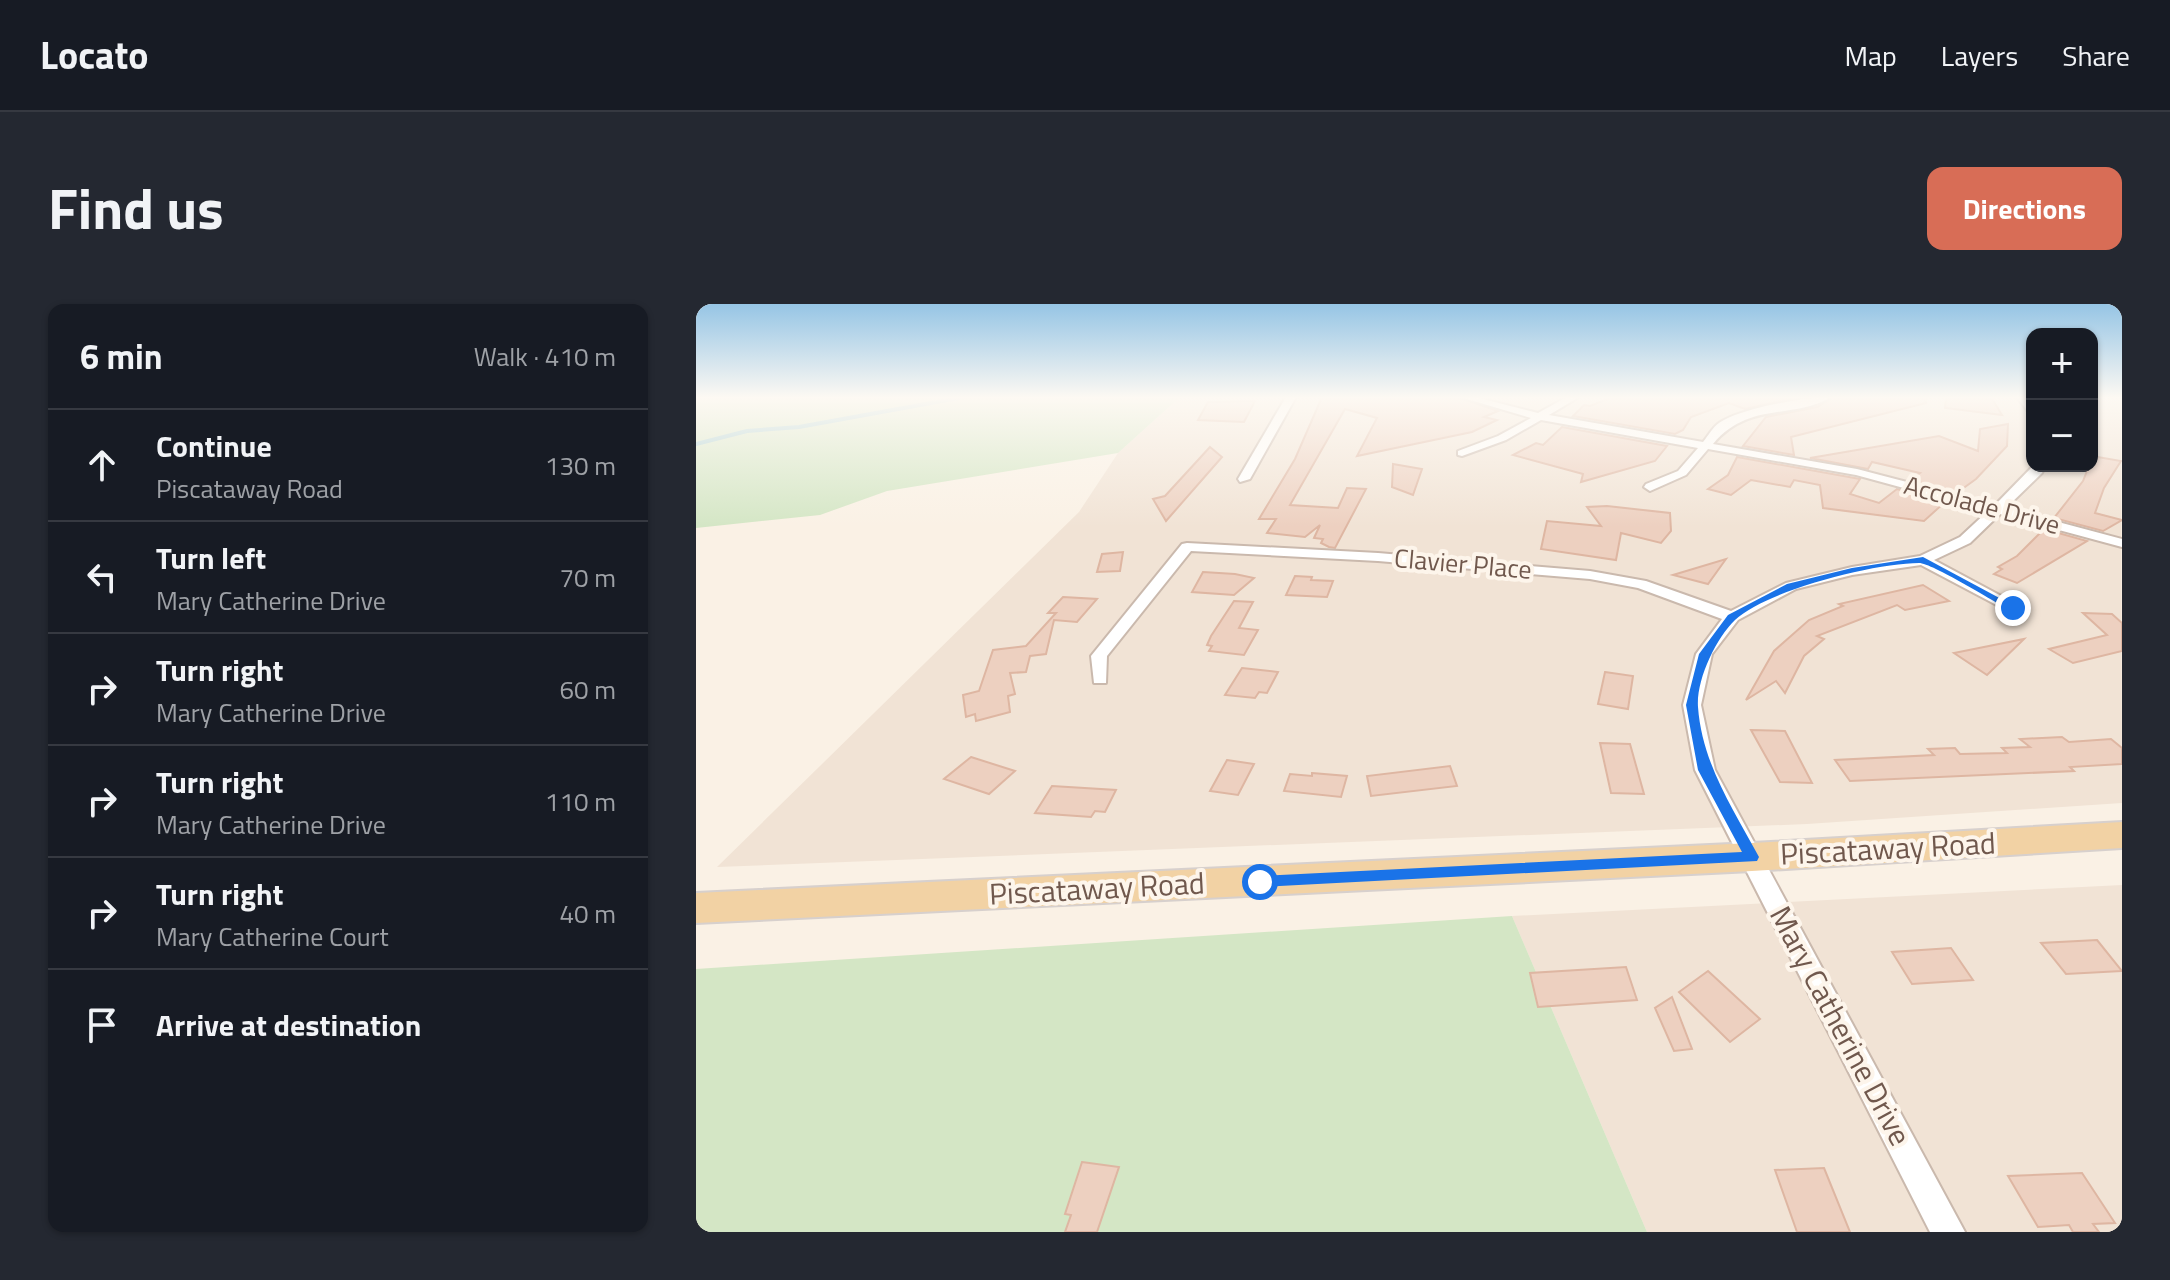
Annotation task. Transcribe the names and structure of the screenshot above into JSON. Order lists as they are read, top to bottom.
{
  "streets": {
    "main road": ["Piscataway Road"],
    "street": ["Accolade Drive", "Clavier Place", "Mary Catherine Drive"]
  },
  "crossings": [
    ["Accolade Drive", "Mary Catherine Drive"],
    ["Clavier Place", "Mary Catherine Drive"],
    ["Piscataway Road", "Mary Catherine Drive"]
  ],
  "page": {
    "header": "Locato",
    "nav": ["Map", "Layers", "Share"],
    "title": "Find us",
    "buttons": "Directions",
    "heading": ["6 min", "Walk · 410 m"],
    "map_buttons": ["+", "−"],
    "list": [
      ["Continue", "Piscataway Road", "130 m"],
      ["Turn left", "Mary Catherine Drive", "70 m"],
      ["Turn right", "Mary Catherine Drive", "60 m"],
      ["Turn right", "Mary Catherine Drive", "110 m"],
      ["Turn right", "Mary Catherine Court", "40 m"],
      "Arrive at destination"
    ]
  }
}
